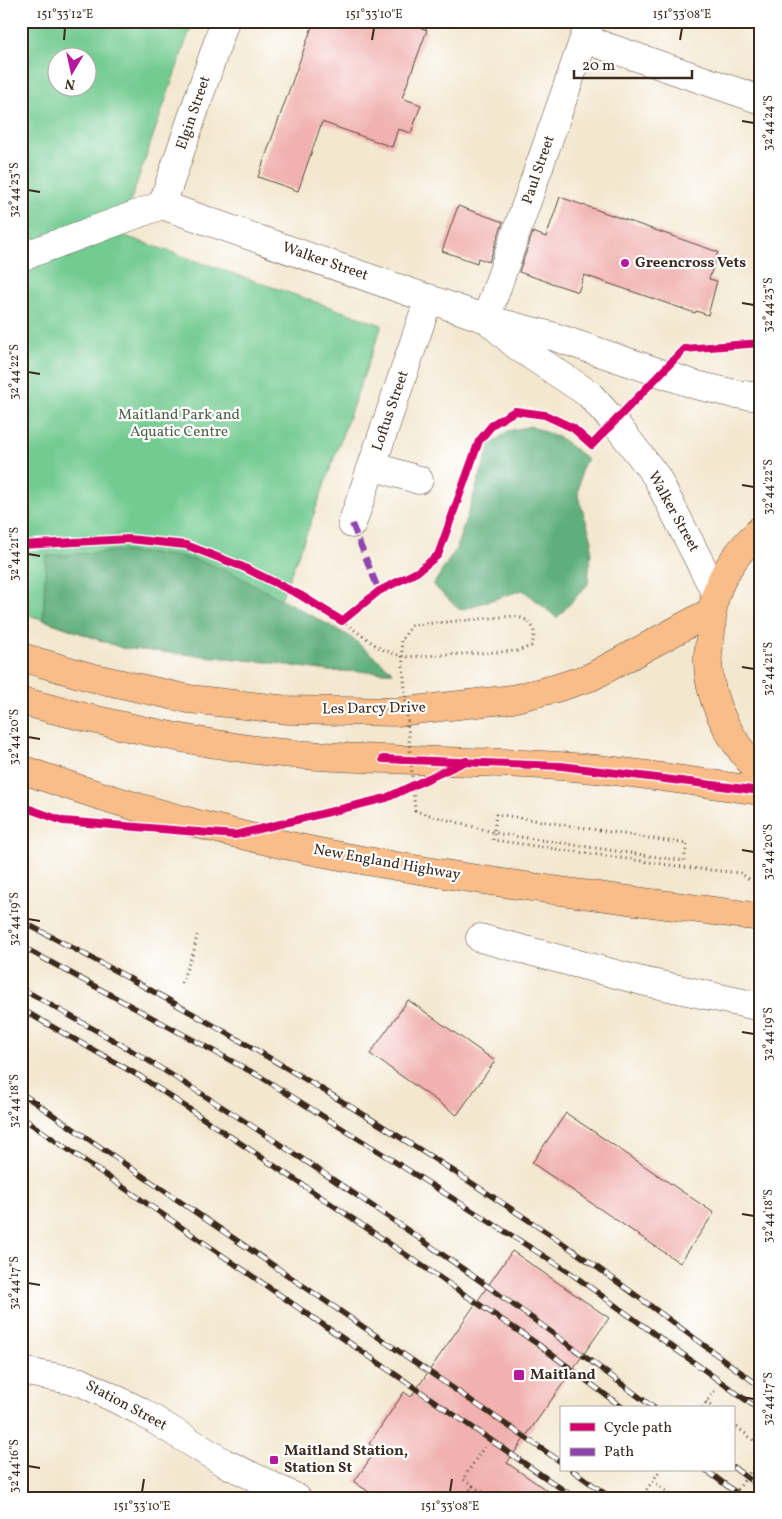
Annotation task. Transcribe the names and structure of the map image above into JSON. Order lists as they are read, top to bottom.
{
  "streets": {
    "highway": ["Les Darcy Drive", "New England Highway"],
    "street": [
      "Elgin Street",
      "Paul Street",
      "Walker Street",
      "Loftus Street",
      "Station Street"
    ]
  },
  "crossings": [
    ["Elgin Street", "Walker Street"],
    ["Paul Street", "Walker Street"],
    ["Walker Street", "Loftus Street"],
    ["Walker Street", "Les Darcy Drive"]
  ],
  "parks": ["Maitland Park and Aquatic Centre"],
  "places": {
    "other": ["Greencross Vets"],
    "transit": ["Maitland", "Maitland Station, Station St"]
  },
  "legend": ["Cycle path", "Path"],
  "scale_bar": "20 m",
  "north": "bottom",
  "coordinates": [
    "151°33'12\"E",
    "151°33'10\"E",
    "151°33'08\"E",
    "32°44'24\"S",
    "32°44'23\"S",
    "32°44'22\"S",
    "32°44'21\"S",
    "32°44'20\"S",
    "32°44'19\"S",
    "32°44'18\"S",
    "32°44'17\"S",
    "32°44'16\"S"
  ]
}
